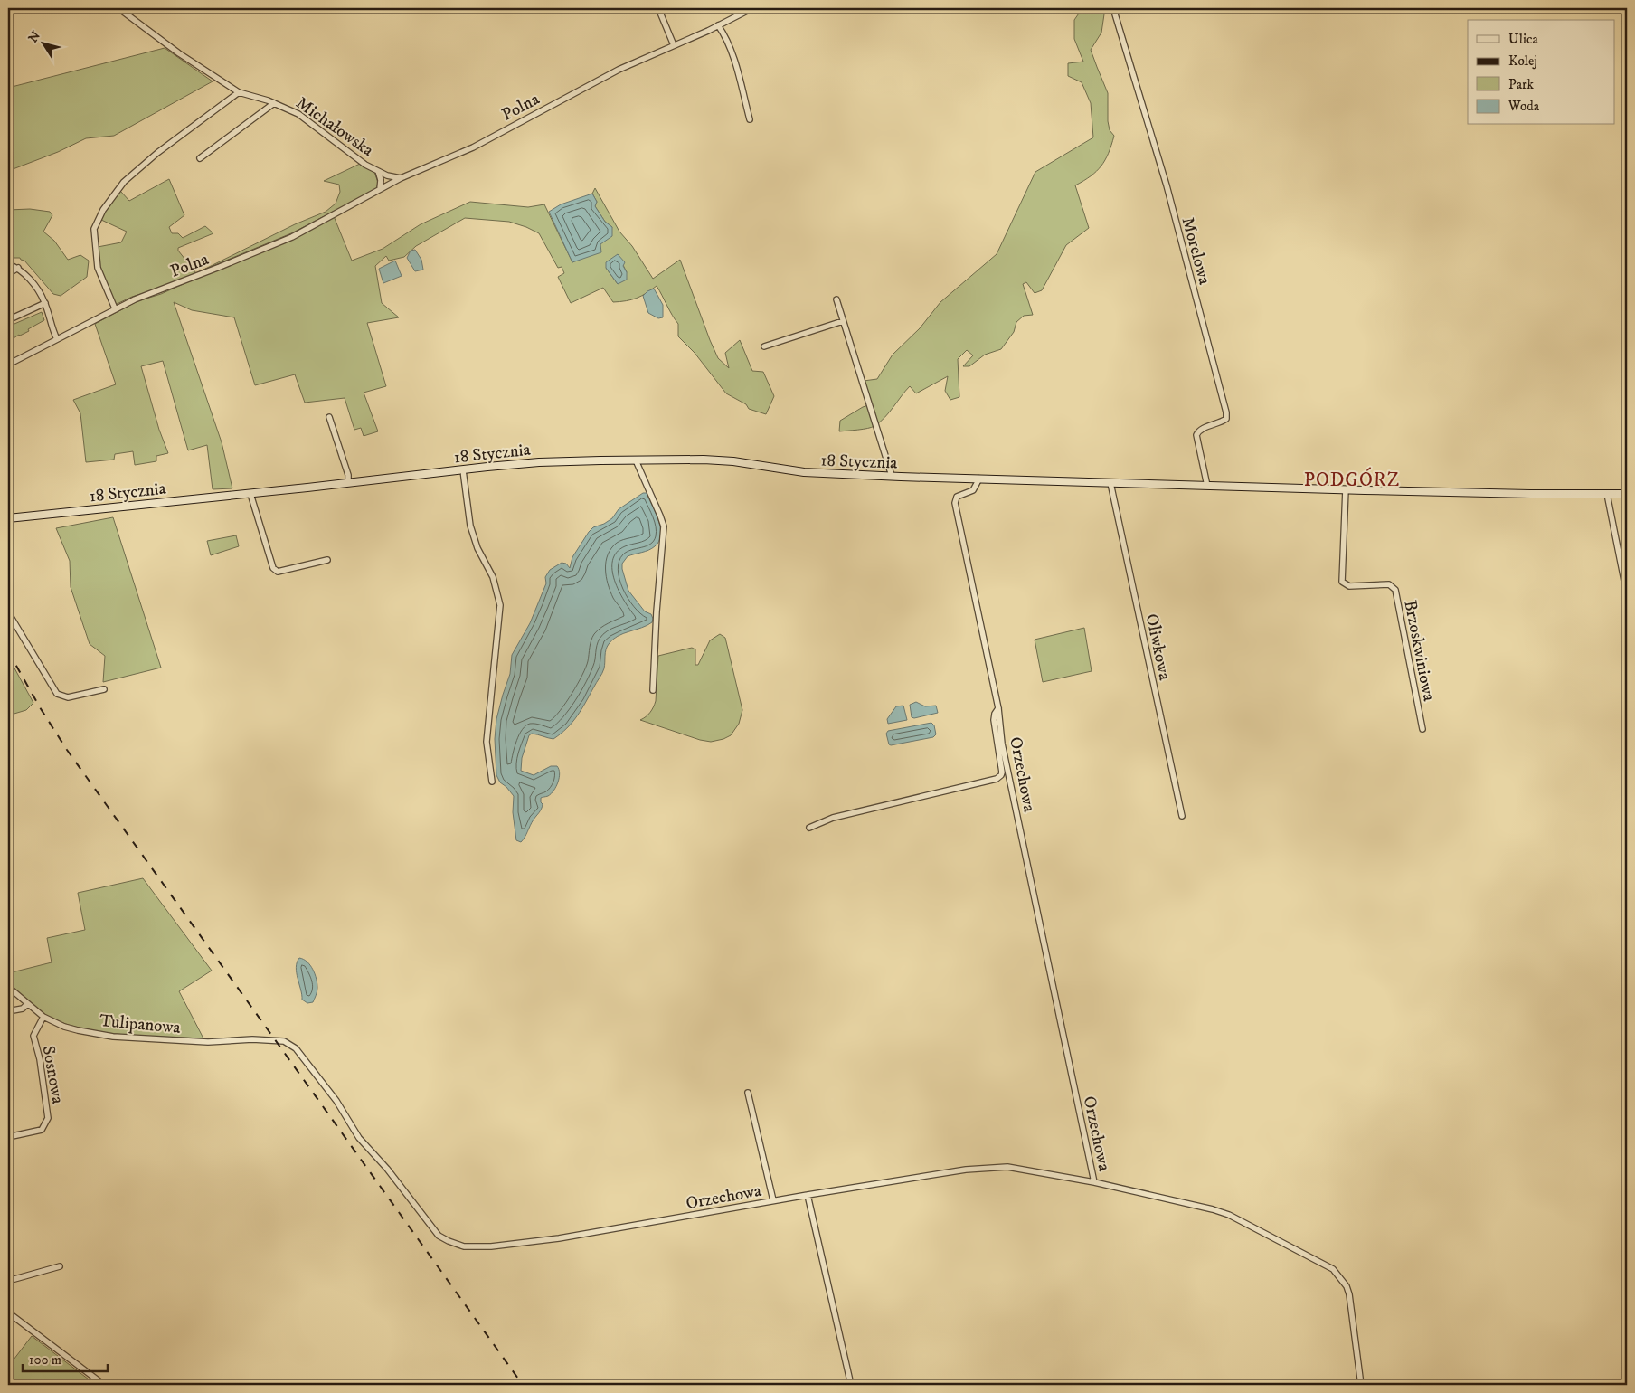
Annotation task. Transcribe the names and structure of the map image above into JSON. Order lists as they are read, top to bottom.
{
  "streets": {
    "street": [
      "Polna",
      "Michałowska",
      "Morelowa",
      "18 Stycznia",
      "Oliwkowa",
      "Brzoskwiniowa",
      "Orzechowa",
      "Tulipanowa",
      "Sosnowa"
    ]
  },
  "crossings": [
    ["Polna", "Michałowska"],
    ["Morelowa", "18 Stycznia"],
    ["18 Stycznia", "Oliwkowa"],
    ["18 Stycznia", "Brzoskwiniowa"],
    ["18 Stycznia", "Orzechowa"],
    ["Orzechowa", "Tulipanowa"],
    ["Tulipanowa", "Sosnowa"]
  ],
  "districts": ["PODGÓRZ"],
  "legend": [
    "Ulica",
    "Kolej",
    "Park",
    "Woda"
  ],
  "scale_bar": "100 m",
  "north": "top left"
}
